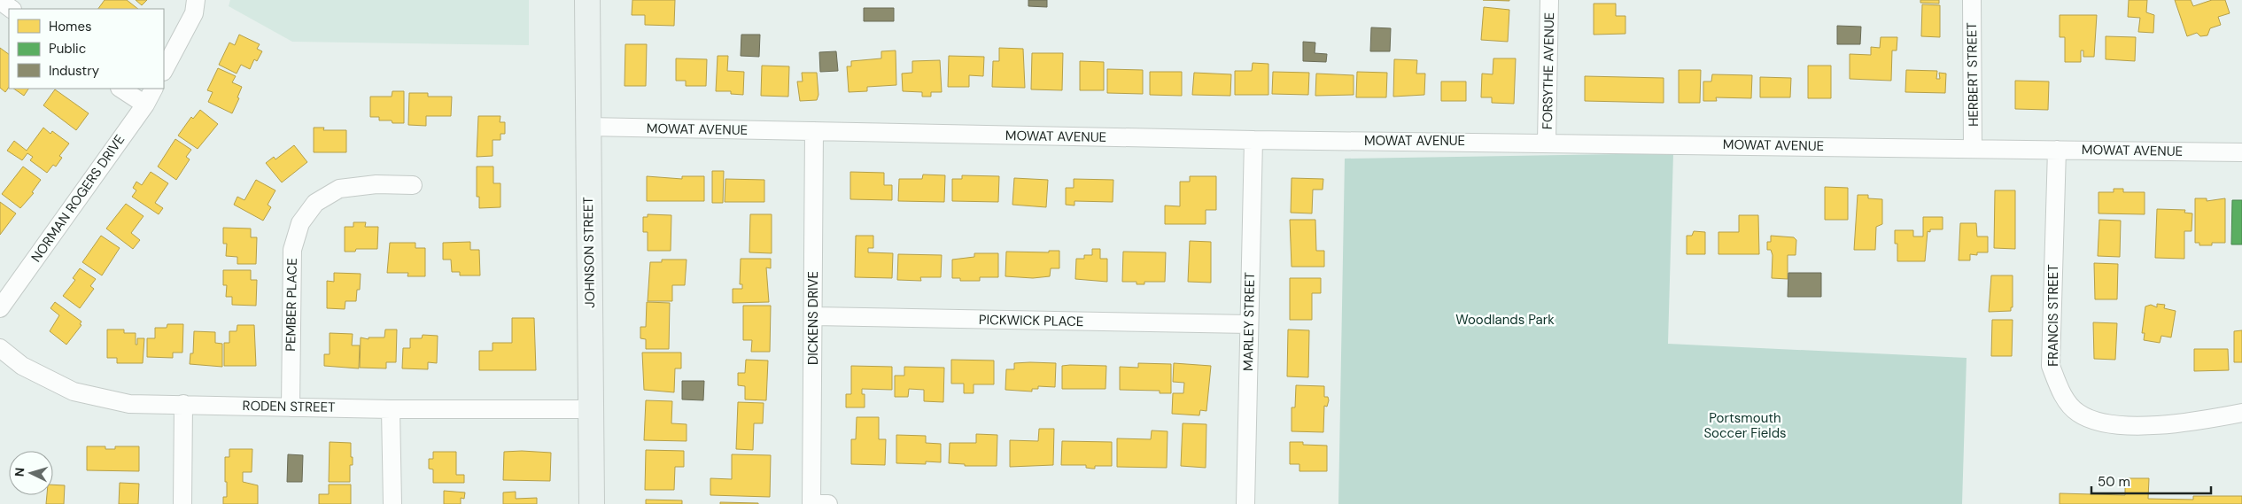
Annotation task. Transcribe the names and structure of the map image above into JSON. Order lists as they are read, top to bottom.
{
  "streets": {
    "main road": ["JOHNSON STREET"],
    "street": [
      "FORSYTHE AVENUE",
      "HERBERT STREET",
      "MOWAT AVENUE",
      "NORMAN ROGERS DRIVE",
      "PEMBER PLACE",
      "FRANCIS STREET",
      "DICKENS DRIVE",
      "PICKWICK PLACE",
      "MARLEY STREET",
      "RODEN STREET"
    ]
  },
  "crossings": [
    ["FORSYTHE AVENUE", "MOWAT AVENUE"],
    ["HERBERT STREET", "MOWAT AVENUE"],
    ["MOWAT AVENUE", "JOHNSON STREET"],
    ["MOWAT AVENUE", "FRANCIS STREET"],
    ["MOWAT AVENUE", "DICKENS DRIVE"],
    ["MOWAT AVENUE", "MARLEY STREET"],
    ["JOHNSON STREET", "RODEN STREET"],
    ["PEMBER PLACE", "RODEN STREET"],
    ["DICKENS DRIVE", "PICKWICK PLACE"],
    ["PICKWICK PLACE", "MARLEY STREET"]
  ],
  "parks": ["Woodlands Park", "Portsmouth Soccer Fields"],
  "legend": ["Homes", "Public", "Industry"],
  "scale_bar": "50 m",
  "north": "left"
}
